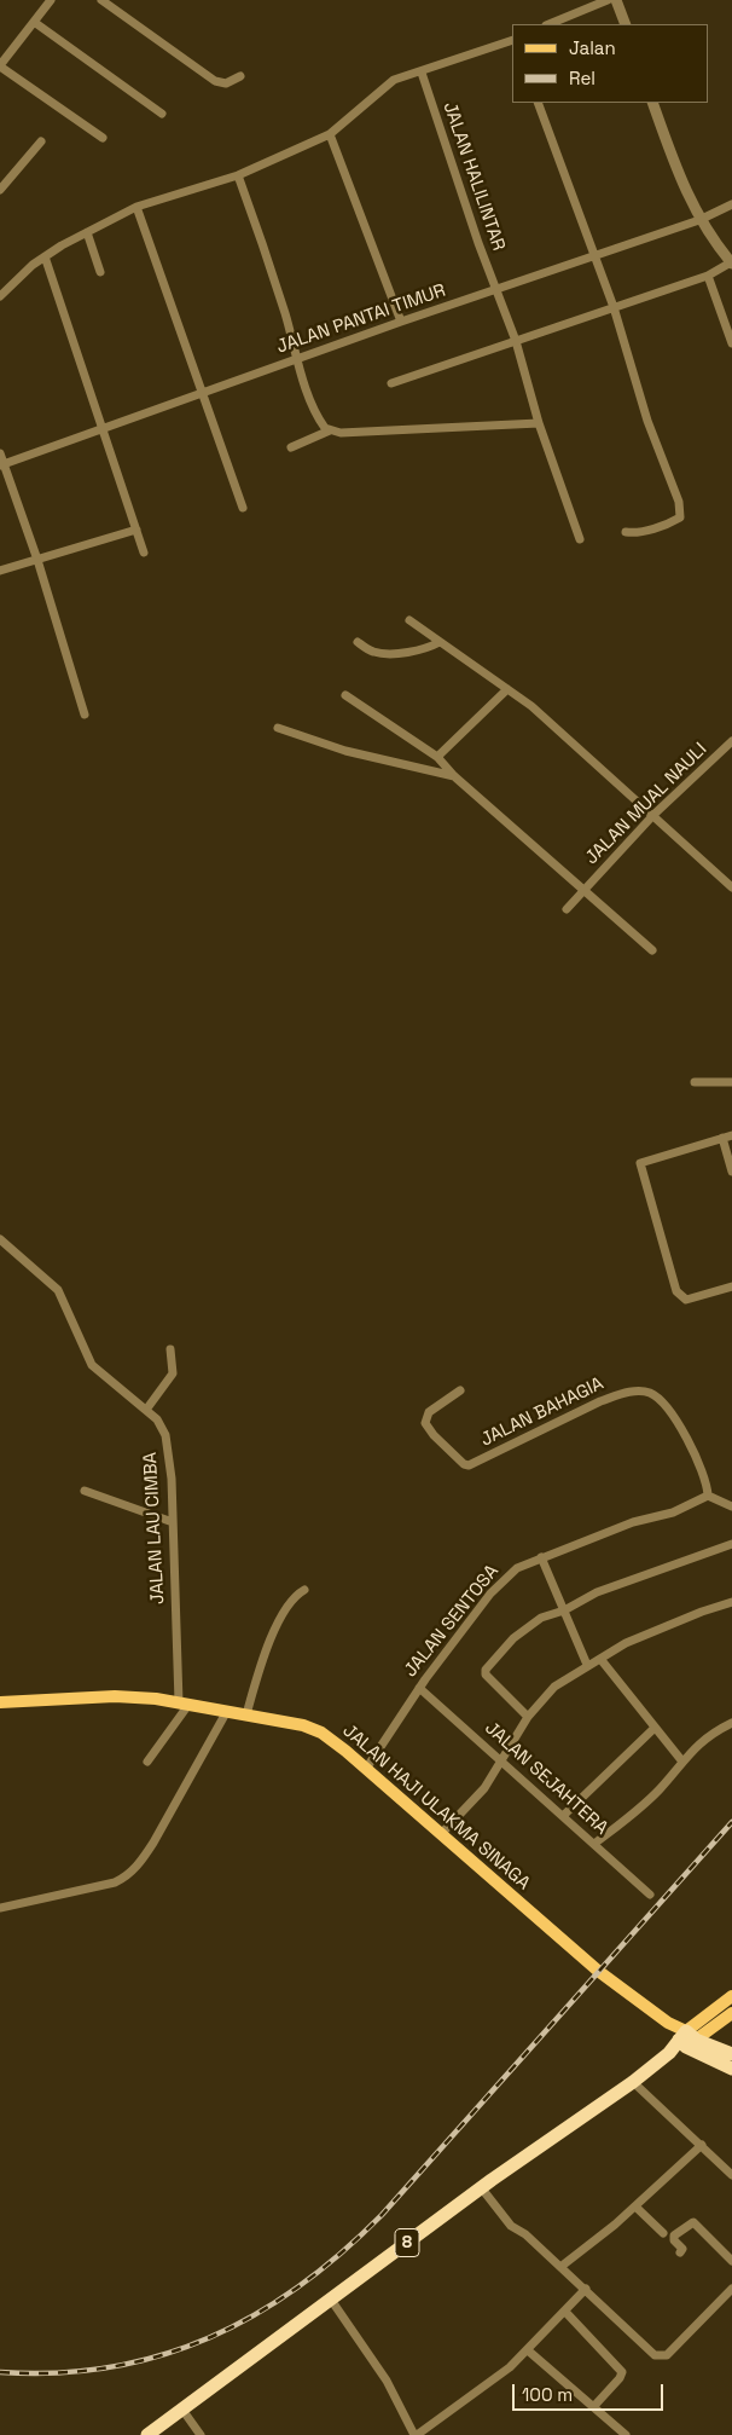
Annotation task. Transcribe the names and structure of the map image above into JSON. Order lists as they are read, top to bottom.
{
  "streets": {
    "highway": ["8"],
    "main road": ["JALAN HAJI ULAKMA SINAGA"],
    "street": [
      "JALAN HALILINTAR",
      "JALAN PANTAI TIMUR",
      "JALAN MUAL NAULI",
      "JALAN BAHAGIA",
      "JALAN LAU CIMBA",
      "JALAN SENTOSA",
      "JALAN SEJAHTERA"
    ]
  },
  "crossings": [
    ["JALAN HALILINTAR", "JALAN PANTAI TIMUR"],
    ["JALAN BAHAGIA", "JALAN SENTOSA"],
    ["JALAN LAU CIMBA", "JALAN HAJI ULAKMA SINAGA"],
    ["JALAN SENTOSA", "JALAN SEJAHTERA"],
    ["JALAN SENTOSA", "JALAN HAJI ULAKMA SINAGA"],
    ["JALAN HAJI ULAKMA SINAGA", "8"]
  ],
  "legend": ["Jalan", "Rel"],
  "scale_bar": "100 m"
}
